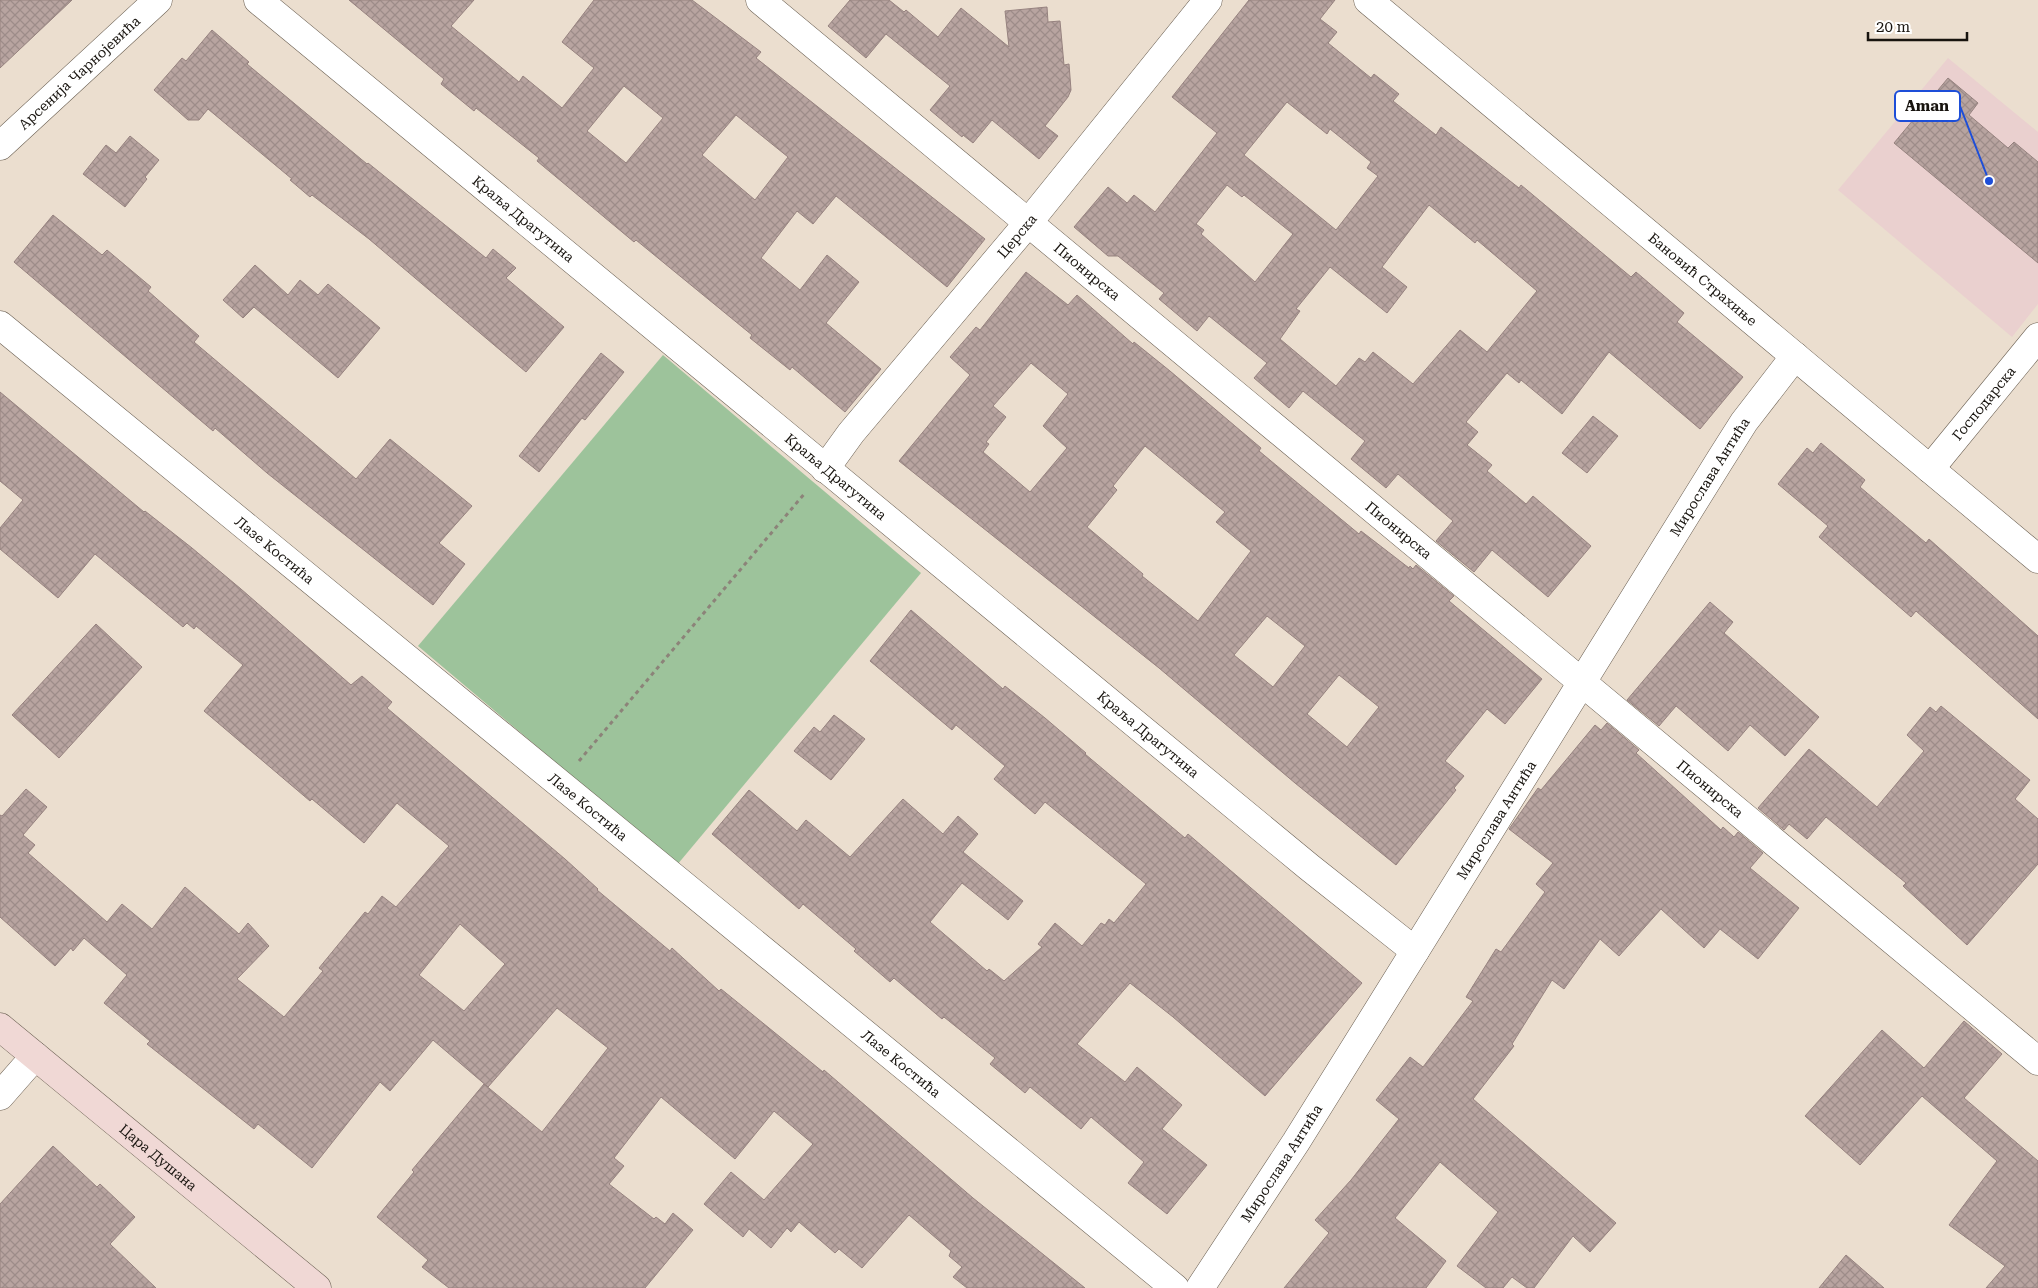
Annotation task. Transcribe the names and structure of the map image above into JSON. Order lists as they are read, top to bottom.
{
  "streets": {
    "main road": ["Цара Душана"],
    "street": [
      "Арсенија Чарнојевића",
      "Краља Драгутина",
      "Церска",
      "Пионирска",
      "Бановић Страхиње",
      "Господарска",
      "Мирослава Антића",
      "Лазе Костића"
    ]
  },
  "crossings": [
    ["Краља Драгутина", "Церска"],
    ["Краља Драгутина", "Мирослава Антића"],
    ["Церска", "Пионирска"],
    ["Пионирска", "Мирослава Антића"],
    ["Бановић Страхиње", "Господарска"],
    ["Бановић Страхиње", "Мирослава Антића"]
  ],
  "places": ["Aman"],
  "scale_bar": "20 m"
}
